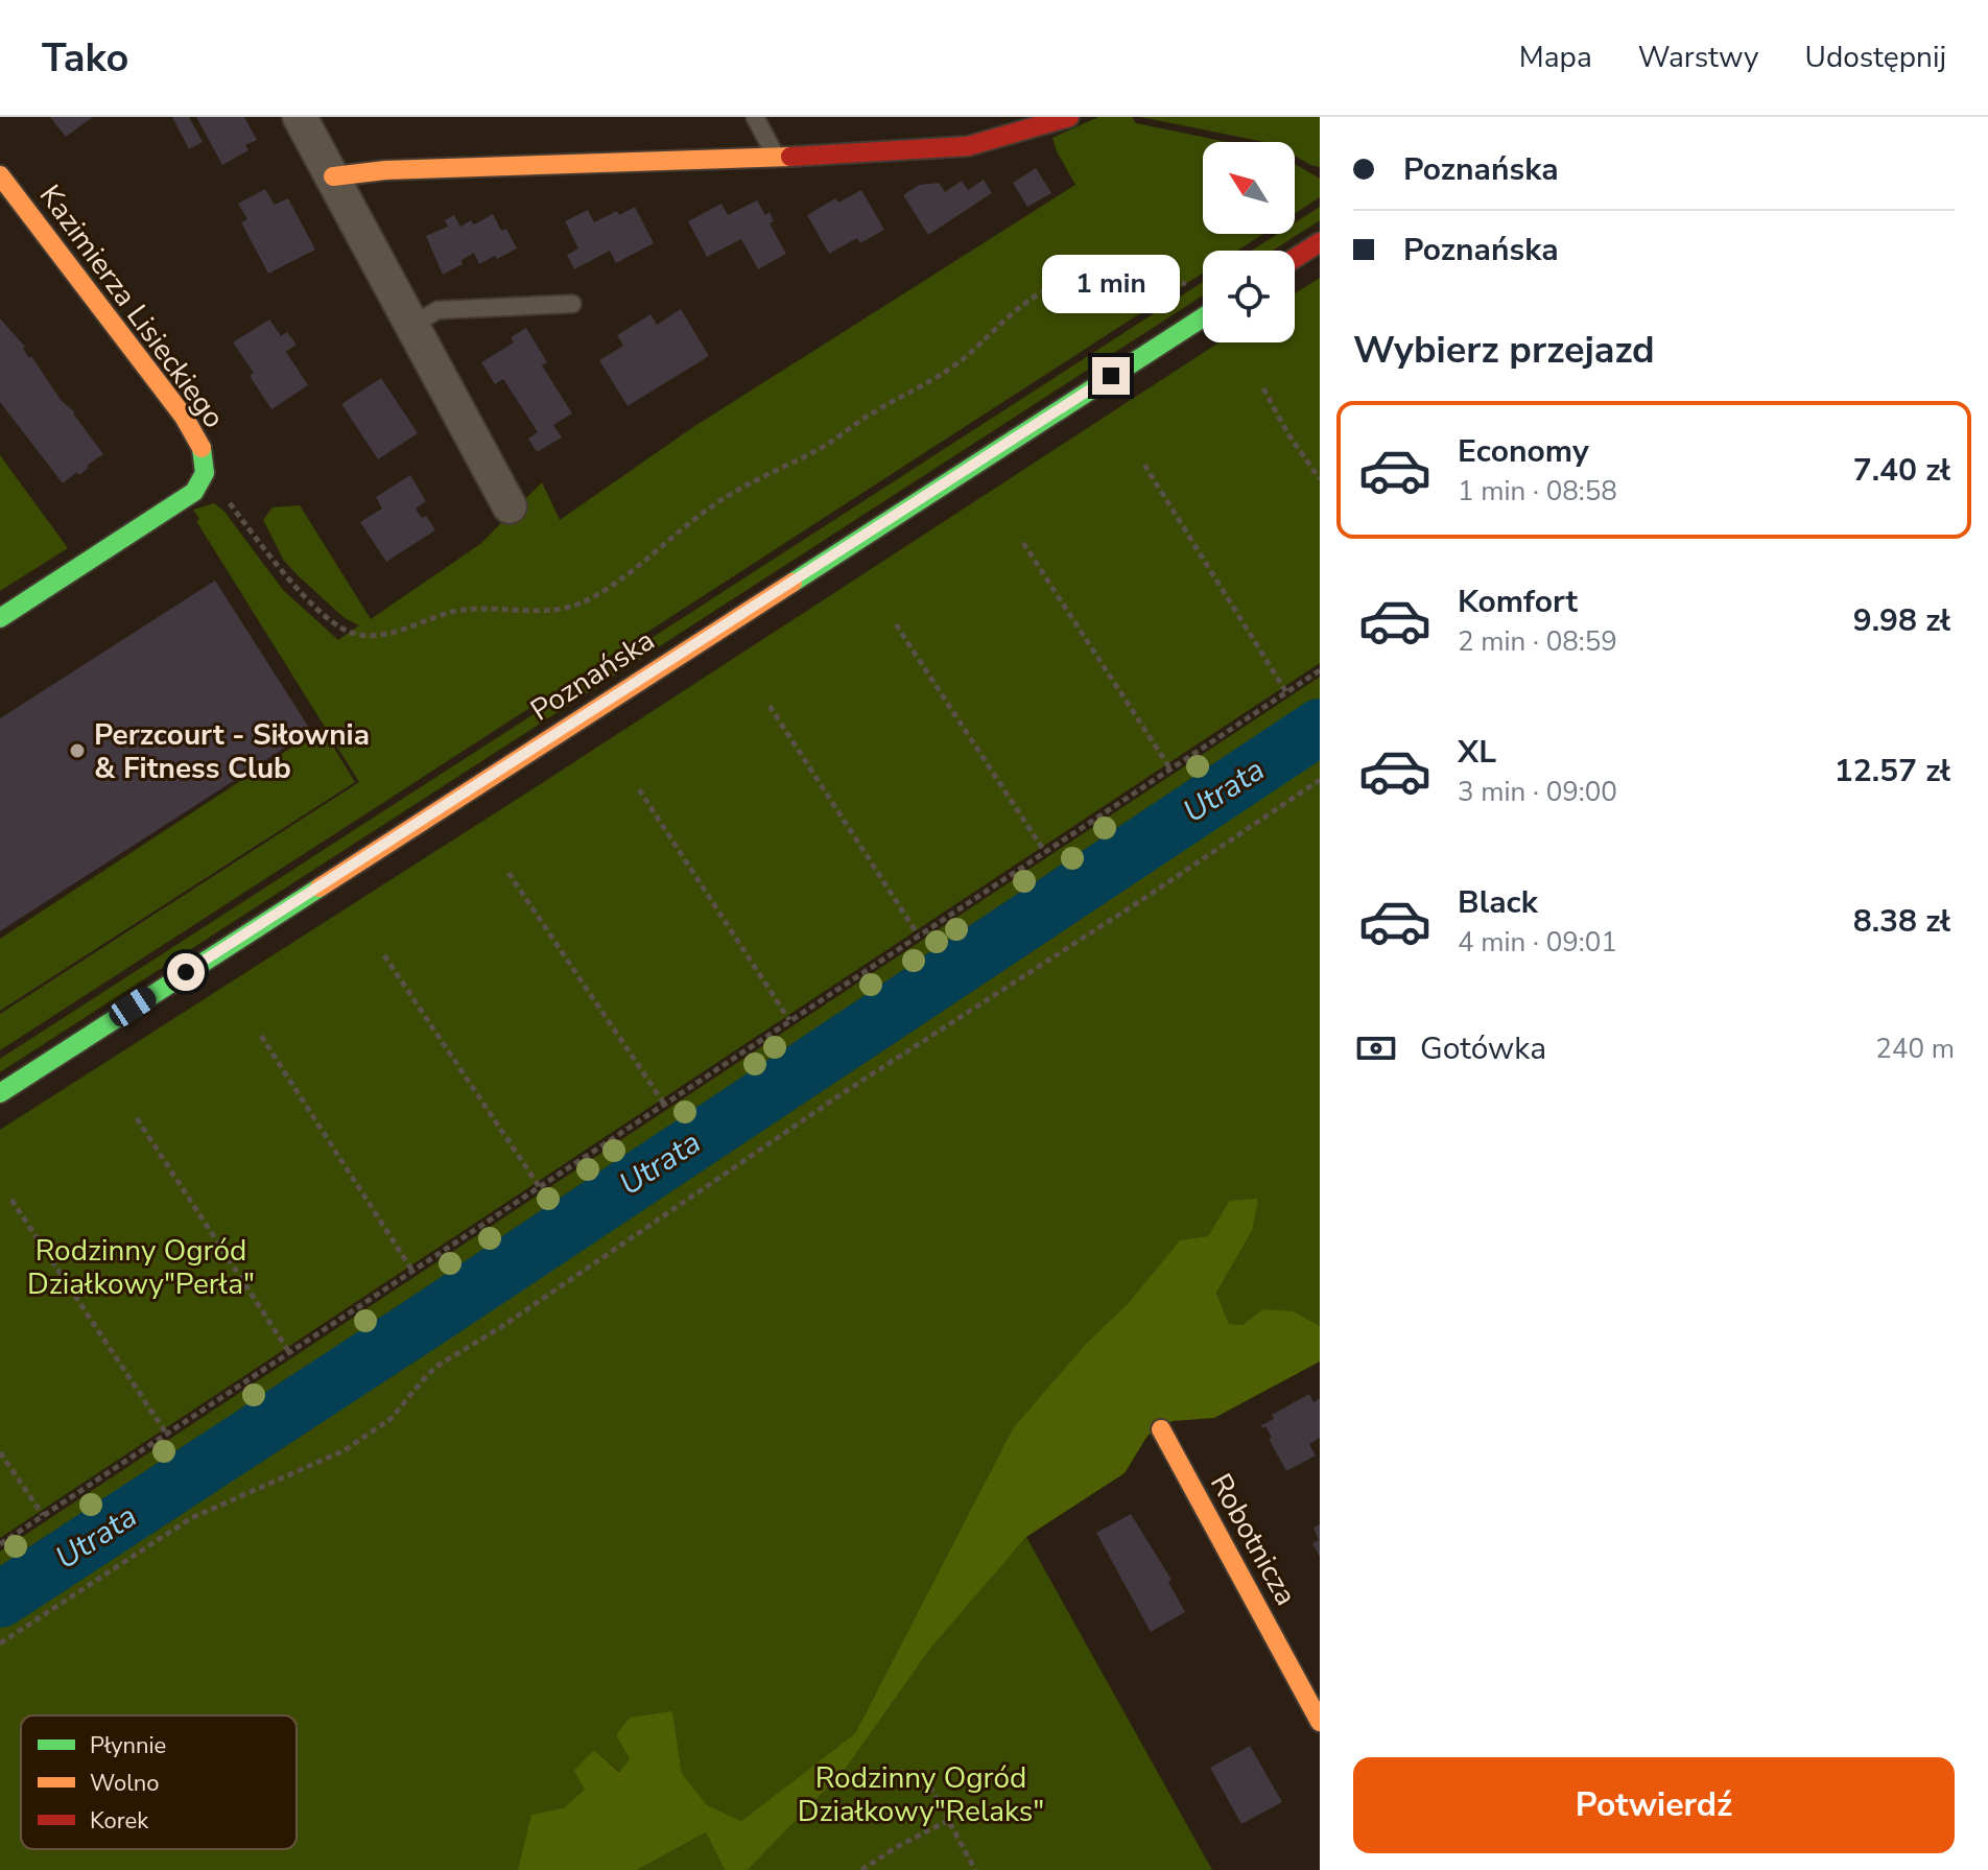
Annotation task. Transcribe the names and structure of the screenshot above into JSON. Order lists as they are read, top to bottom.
{
  "streets": {
    "street": ["Kazimierza Lisieckiego", "Poznańska", "Robotnicza"]
  },
  "water": ["Utrata"],
  "parks": ["Rodzinny Ogród Działkowy\"Perła\"", "Rodzinny Ogród Działkowy\"Relaks\""],
  "places": ["Perzcourt - Siłownia & Fitness Club"],
  "legend": ["Płynnie", "Wolno", "Korek"],
  "north": "top left",
  "page": {
    "header": "Tako",
    "nav": ["Mapa", "Warstwy", "Udostępnij"],
    "banner": ["Poznańska", "Poznańska"],
    "bubble": "1 min",
    "heading": "Wybierz przejazd",
    "list": [
      {
        "name": "Economy",
        "note": "1 min · 08:58",
        "value": "7.40 zł"
      },
      {
        "name": "Komfort",
        "note": "2 min · 08:59",
        "value": "9.98 zł"
      },
      {
        "name": "XL",
        "note": "3 min · 09:00",
        "value": "12.57 zł"
      },
      {
        "name": "Black",
        "note": "4 min · 09:01",
        "value": "8.38 zł"
      }
    ],
    "pay": ["Gotówka", "240 m"],
    "buttons": "Potwierdź"
  }
}
